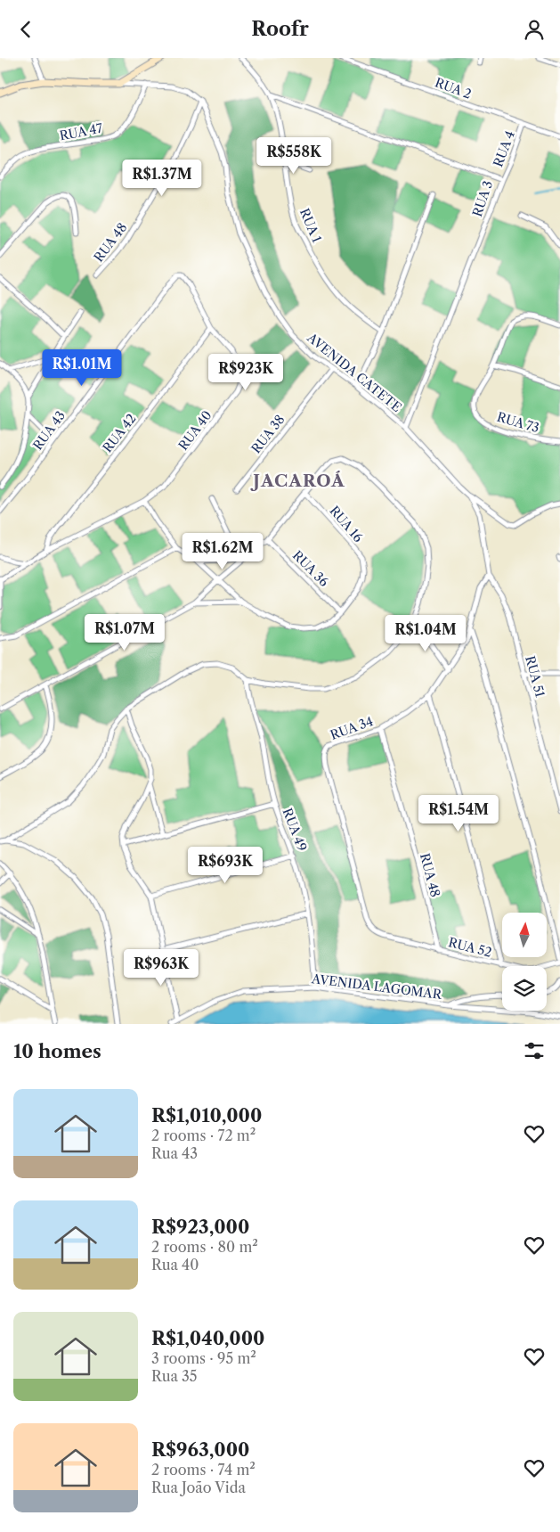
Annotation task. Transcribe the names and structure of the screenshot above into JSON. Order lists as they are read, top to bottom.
{
  "streets": {
    "street": [
      "RUA 2",
      "RUA 47",
      "RUA 4",
      "RUA 3",
      "RUA 1",
      "RUA 48",
      "AVENIDA CATETE",
      "RUA 73",
      "RUA 43",
      "RUA 40",
      "RUA 42",
      "RUA 38",
      "RUA 16",
      "RUA 36",
      "RUA 51",
      "RUA 34",
      "RUA 49",
      "RUA 52",
      "AVENIDA LAGOMAR"
    ]
  },
  "crossings": [
    ["RUA 2", "RUA 4"],
    ["RUA 4", "RUA 3"],
    ["RUA 3", "RUA 1"],
    ["RUA 3", "AVENIDA CATETE"],
    ["RUA 48", "AVENIDA CATETE"],
    ["RUA 48", "RUA 34"],
    ["RUA 48", "RUA 52"],
    ["AVENIDA CATETE", "RUA 38"],
    ["AVENIDA CATETE", "RUA 51"],
    ["AVENIDA CATETE", "RUA 34"],
    ["RUA 43", "RUA 40"],
    ["RUA 40", "RUA 42"],
    ["RUA 16", "RUA 36"],
    ["RUA 51", "RUA 34"],
    ["RUA 34", "RUA 52"],
    ["RUA 49", "AVENIDA LAGOMAR"]
  ],
  "districts": ["JACAROÁ"],
  "north": "top",
  "page": {
    "header": "Roofr",
    "price": [
      "R$558K",
      "R$1.37M",
      "R$1.01M",
      "R$923K",
      "R$1.62M",
      "R$1.07M",
      "R$1.04M",
      "R$1.54M",
      "R$693K",
      "R$963K"
    ],
    "heading": "10 homes",
    "list": [
      {
        "name": "R$1,010,000",
        "note": "2 rooms · 72 m² · Rua 43"
      },
      {
        "name": "R$923,000",
        "note": "2 rooms · 80 m² · Rua 40"
      },
      {
        "name": "R$1,040,000",
        "note": "3 rooms · 95 m² · Rua 35"
      },
      {
        "name": "R$963,000",
        "note": "2 rooms · 74 m² · Rua João Vida"
      }
    ]
  }
}
